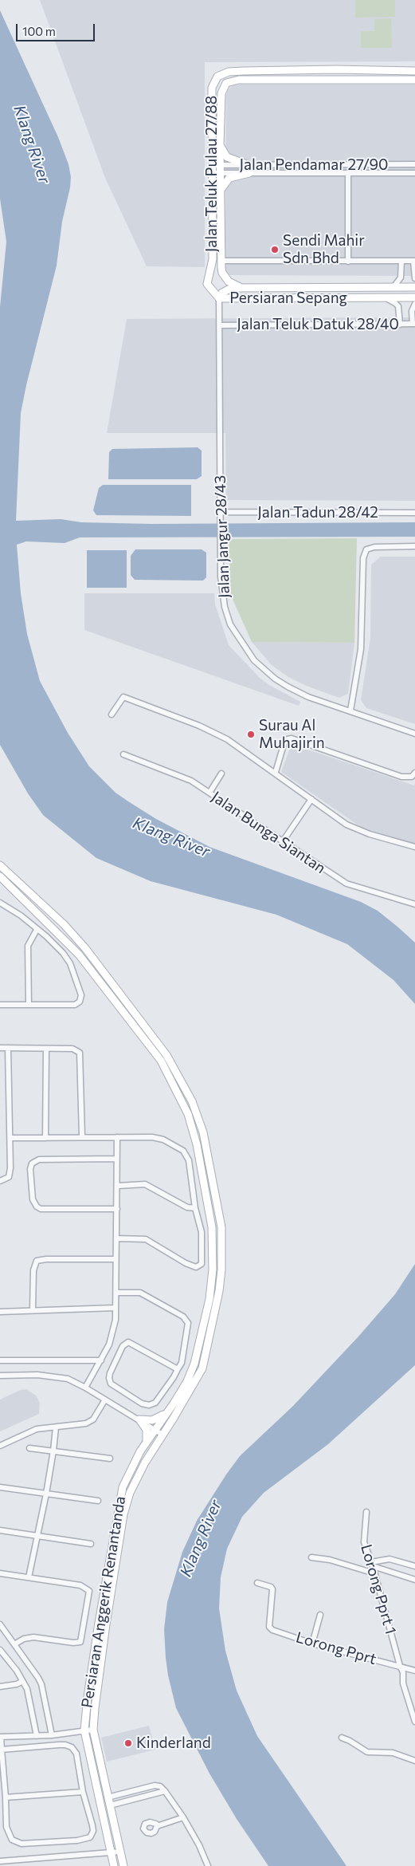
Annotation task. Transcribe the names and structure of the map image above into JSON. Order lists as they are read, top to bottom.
{
  "streets": {
    "main road": ["Jalan Teluk Pulau 27/88", "Persiaran Sepang", "Persiaran Anggerik Renantanda"],
    "street": [
      "Jalan Pendamar 27/90",
      "Jalan Teluk Datuk 28/40",
      "Jalan Tadun 28/42",
      "Jalan Jangur 28/43",
      "Jalan Bunga Siantan",
      "Lorong Pprt 1",
      "Lorong Pprt"
    ]
  },
  "crossings": [
    ["Jalan Pendamar 27/90", "Jalan Teluk Pulau 27/88"],
    ["Jalan Teluk Pulau 27/88", "Persiaran Sepang"],
    ["Jalan Teluk Pulau 27/88", "Jalan Jangur 28/43"],
    ["Persiaran Sepang", "Jalan Jangur 28/43"],
    ["Jalan Teluk Datuk 28/40", "Jalan Jangur 28/43"],
    ["Jalan Tadun 28/42", "Jalan Jangur 28/43"],
    ["Lorong Pprt 1", "Lorong Pprt"]
  ],
  "water": ["Klang River"],
  "places": ["Sendi Mahir Sdn Bhd", "Surau Al Muhajirin", "Kinderland"],
  "scale_bar": "100 m"
}
